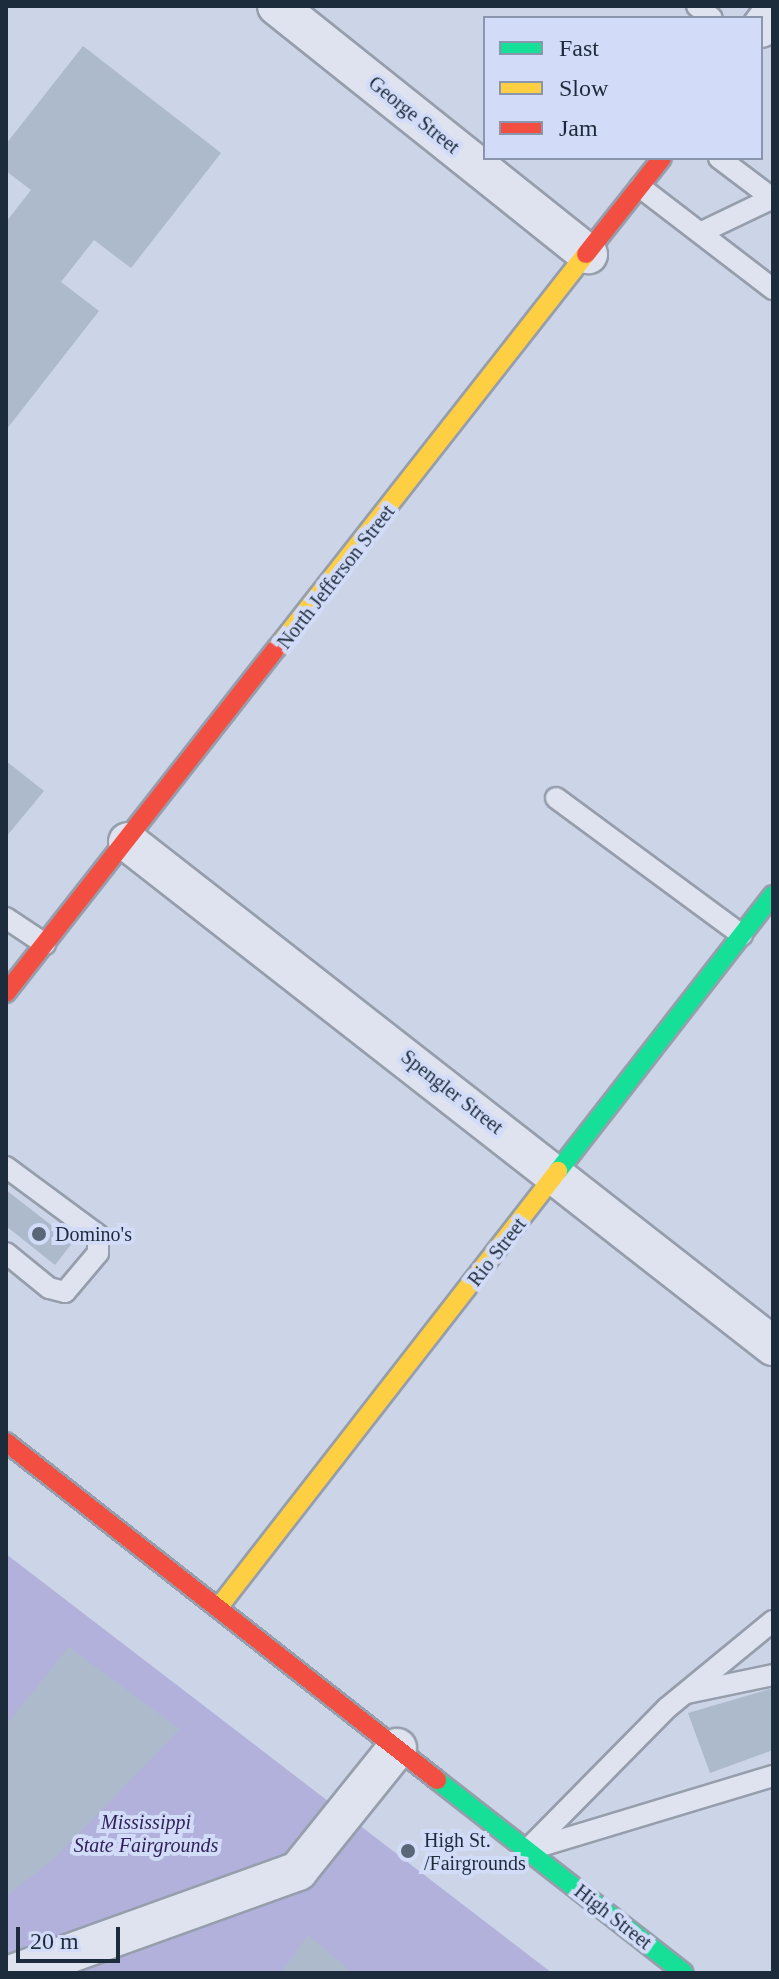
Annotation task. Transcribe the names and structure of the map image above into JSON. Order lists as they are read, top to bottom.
{
  "streets": {
    "street": [
      "George Street",
      "North Jefferson Street",
      "Spengler Street",
      "Rio Street",
      "High Street"
    ]
  },
  "crossings": [
    ["George Street", "North Jefferson Street"],
    ["North Jefferson Street", "Spengler Street"],
    ["Spengler Street", "Rio Street"],
    ["Rio Street", "High Street"]
  ],
  "parks": ["Mississippi State Fairgrounds"],
  "places": ["Domino's", "High St. /Fairgrounds"],
  "legend": ["Fast", "Slow", "Jam"],
  "scale_bar": "20 m"
}
